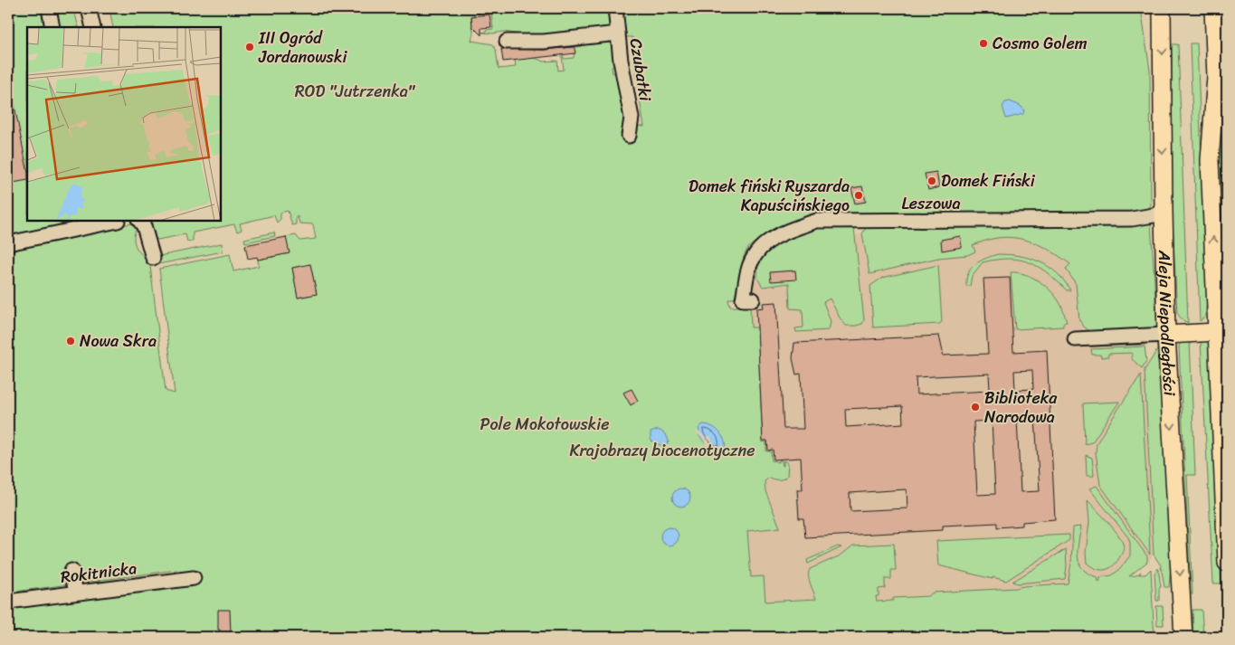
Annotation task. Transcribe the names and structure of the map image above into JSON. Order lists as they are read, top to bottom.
{
  "streets": {
    "main road": ["Aleja Niepodległości"],
    "street": ["Czubatki", "Leszowa", "Rokitnicka"]
  },
  "crossings": [
    ["Leszowa", "Aleja Niepodległości"]
  ],
  "parks": ["ROD \"Jutrzenka\"", "Pole Mokotowskie", "Krajobrazy biocenotyczne"],
  "places": [
    "Cosmo Golem",
    "III Ogród Jordanowski",
    "Domek Fiński",
    "Domek fiński Ryszarda Kapuścińskiego",
    "Nowa Skra",
    "Biblioteka Narodowa"
  ]
}
